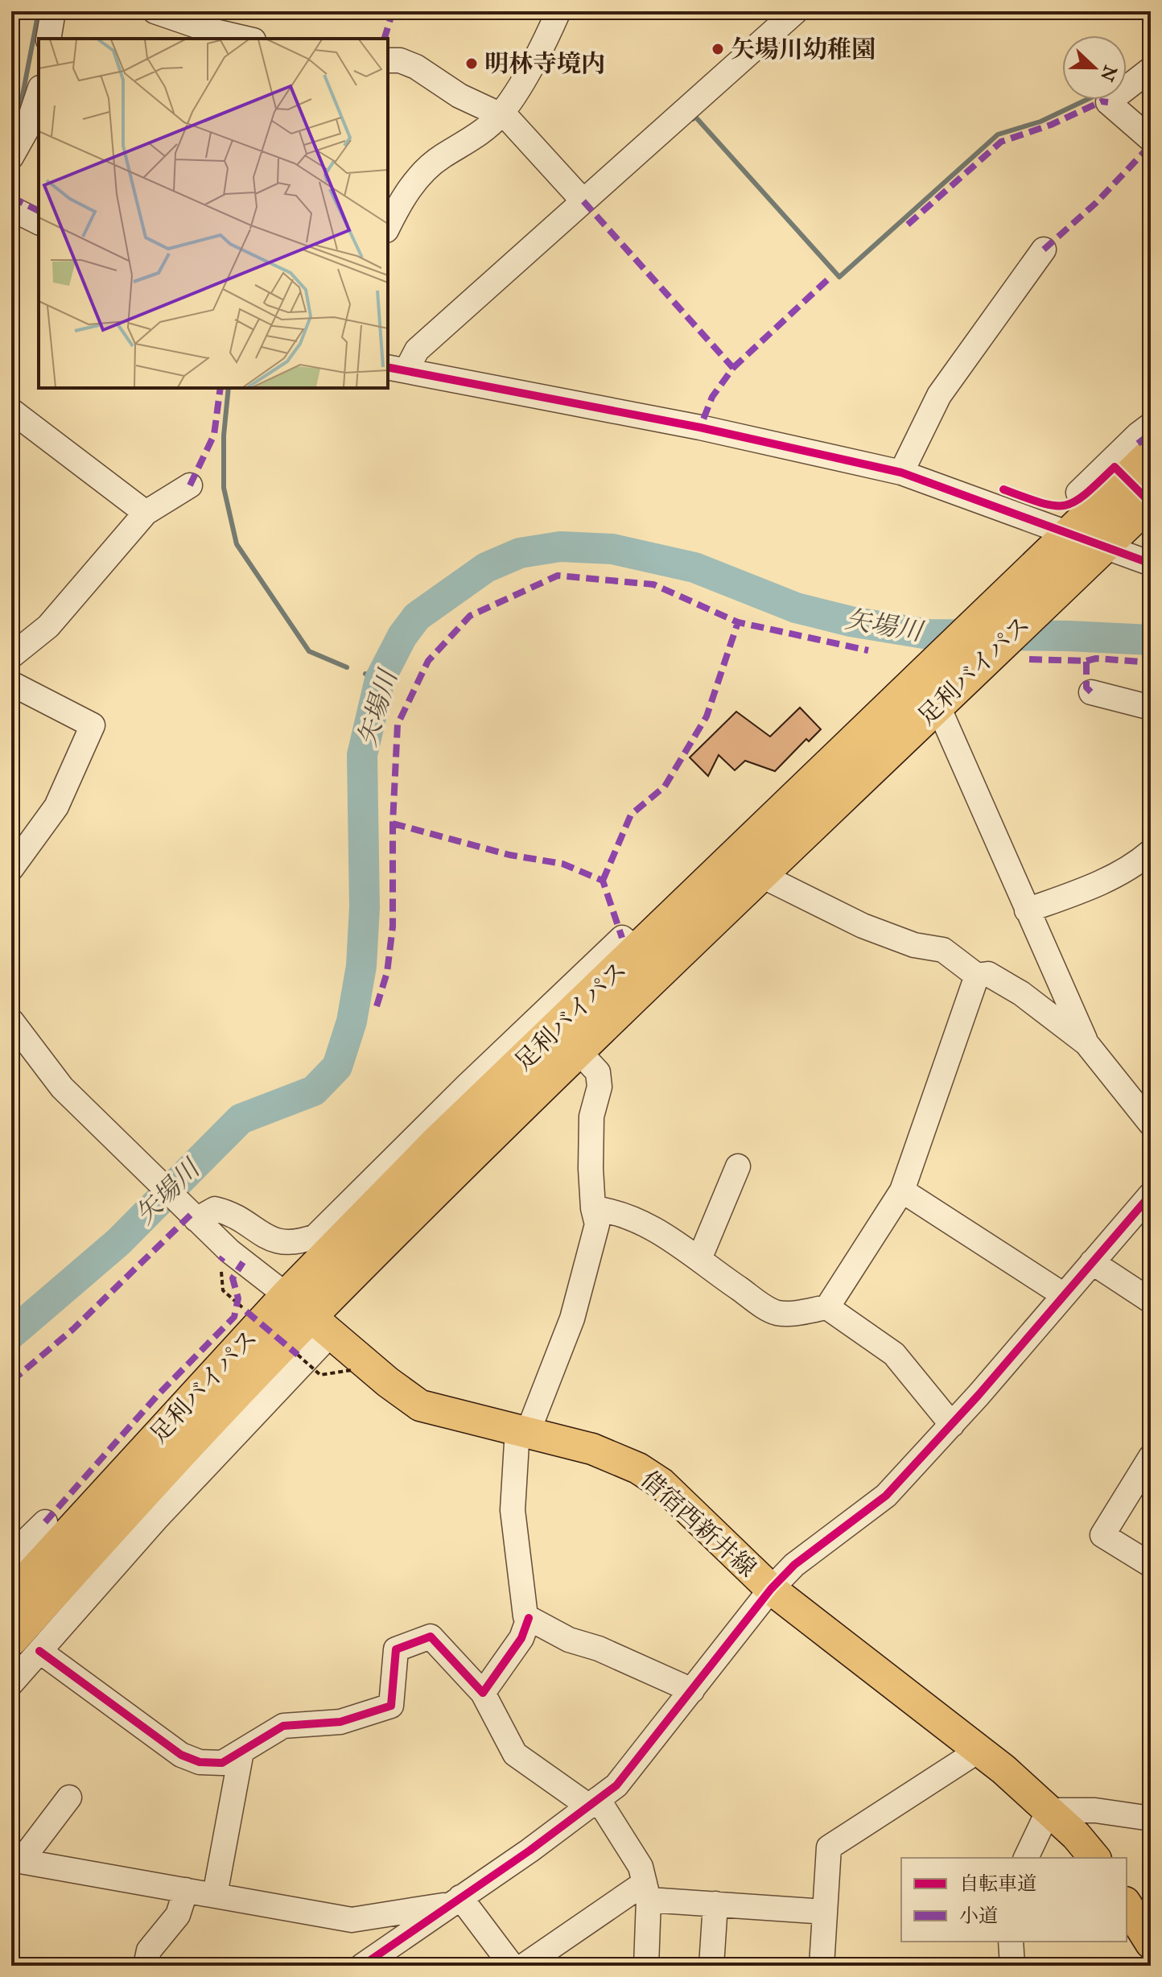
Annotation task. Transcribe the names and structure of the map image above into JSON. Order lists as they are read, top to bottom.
{
  "streets": {
    "highway": ["足利バイパス"],
    "main road": ["借宿西新井線"]
  },
  "crossings": [
    ["足利バイパス", "借宿西新井線"]
  ],
  "water": ["矢場川"],
  "places": ["矢場川幼稚園", "明林寺境内"],
  "legend": ["自転車道", "小道"],
  "north": "right"
}
